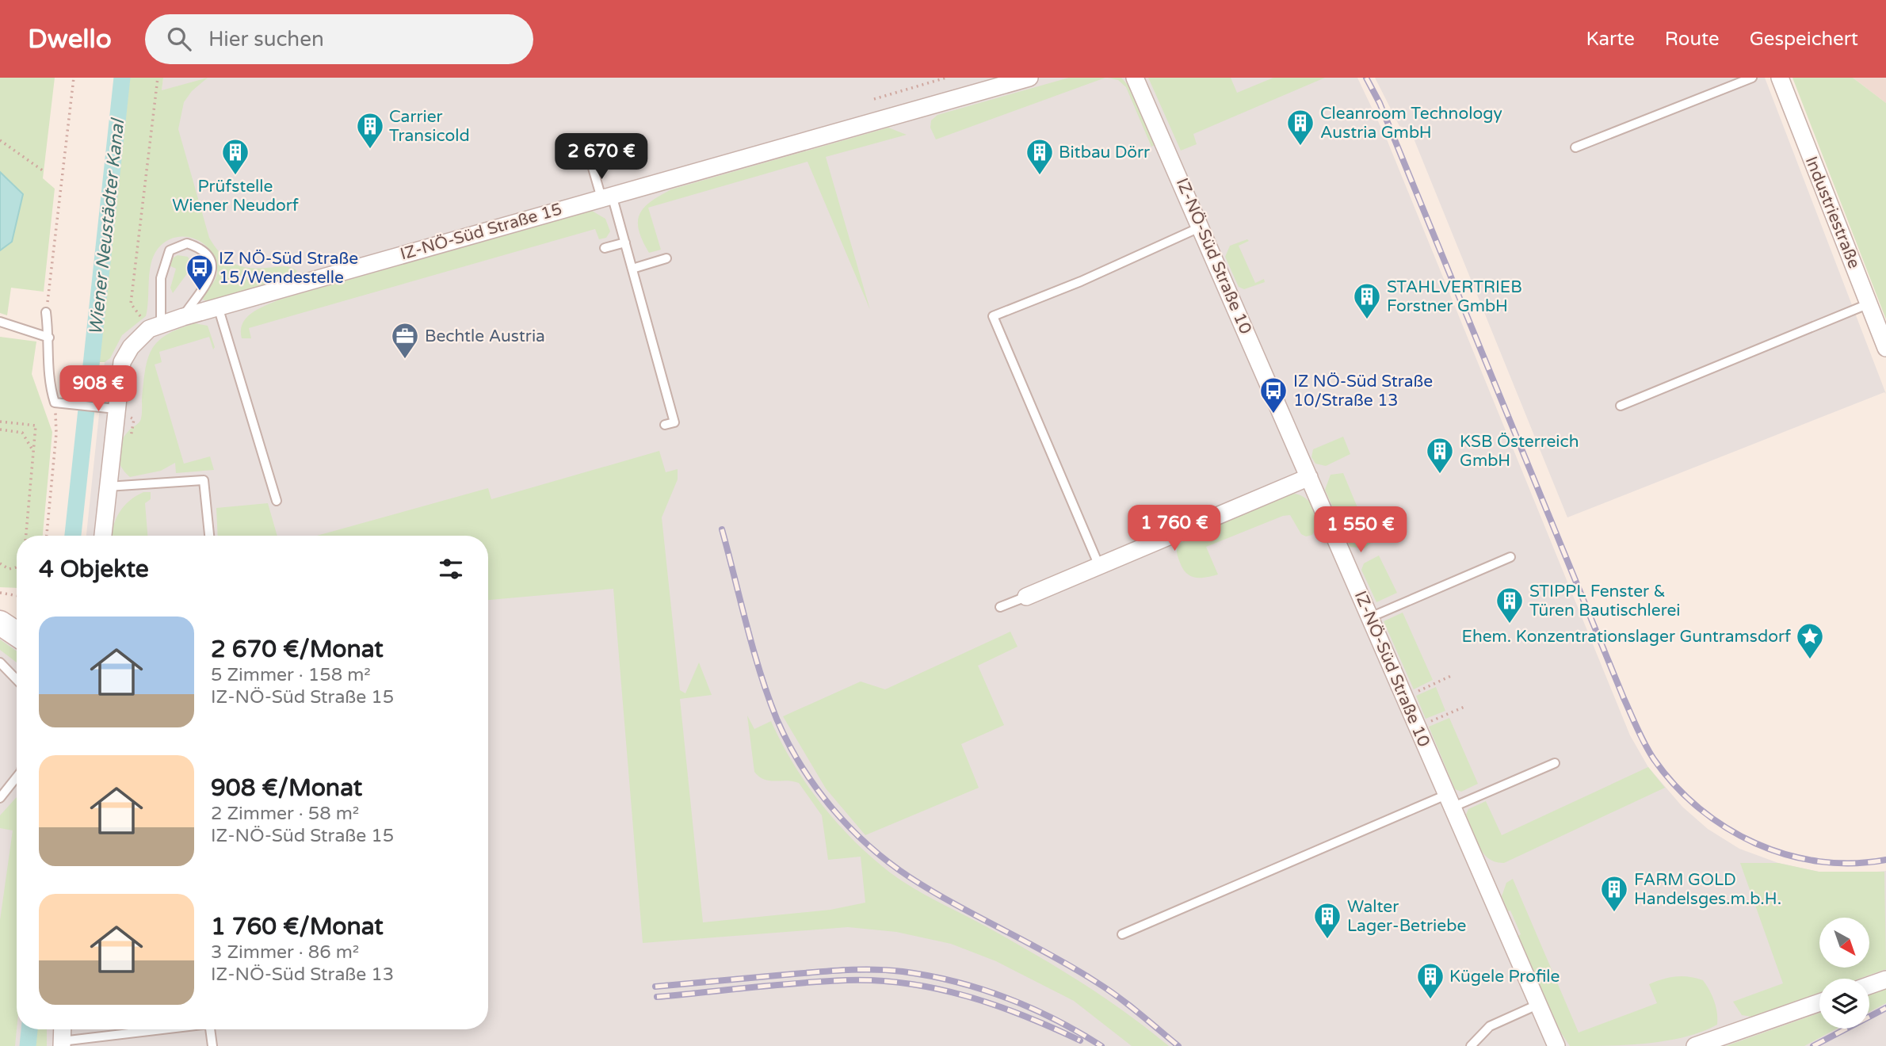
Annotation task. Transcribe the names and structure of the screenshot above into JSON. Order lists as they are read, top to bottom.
{
  "streets": {
    "street": ["Industriestraße", "IZ-NÖ-Süd Straße 15", "IZ-NÖ-Süd Straße 10"]
  },
  "water": ["Wiener Neustädter Kanal"],
  "places": {
    "building": [
      "Cleanroom Technology Austria GmbH",
      "Carrier Transicold",
      "Prüfstelle Wiener Neudorf",
      "Bitbau Dörr",
      "STAHLVERTRIEB Forstner GmbH",
      "KSB Österreich GmbH",
      "STIPPL Fenster & Türen Bautischlerei",
      "FARM GOLD Handelsges.m.b.H.",
      "Walter Lager-Betriebe",
      "Kügele Profile"
    ],
    "bus stop": ["IZ NÖ-Süd Straße 15/Wendestelle", "IZ NÖ-Süd Straße 10/Straße 13"],
    "office": ["Bechtle Austria"],
    "place": ["Ehem. Konzentrationslager Guntramsdorf"]
  },
  "north": "bottom right",
  "page": {
    "header": "Dwello",
    "search": "Hier suchen",
    "nav": ["Karte", "Route", "Gespeichert"],
    "price": [
      "2 670 €",
      "908 €",
      "1 760 €",
      "1 550 €"
    ],
    "heading": "4 Objekte",
    "list": [
      {
        "name": "2 670 €/Monat",
        "note": "5 Zimmer · 158 m² · IZ-NÖ-Süd Straße 15"
      },
      {
        "name": "908 €/Monat",
        "note": "2 Zimmer · 58 m² · IZ-NÖ-Süd Straße 15"
      },
      {
        "name": "1 760 €/Monat",
        "note": "3 Zimmer · 86 m² · IZ-NÖ-Süd Straße 13"
      }
    ]
  }
}
